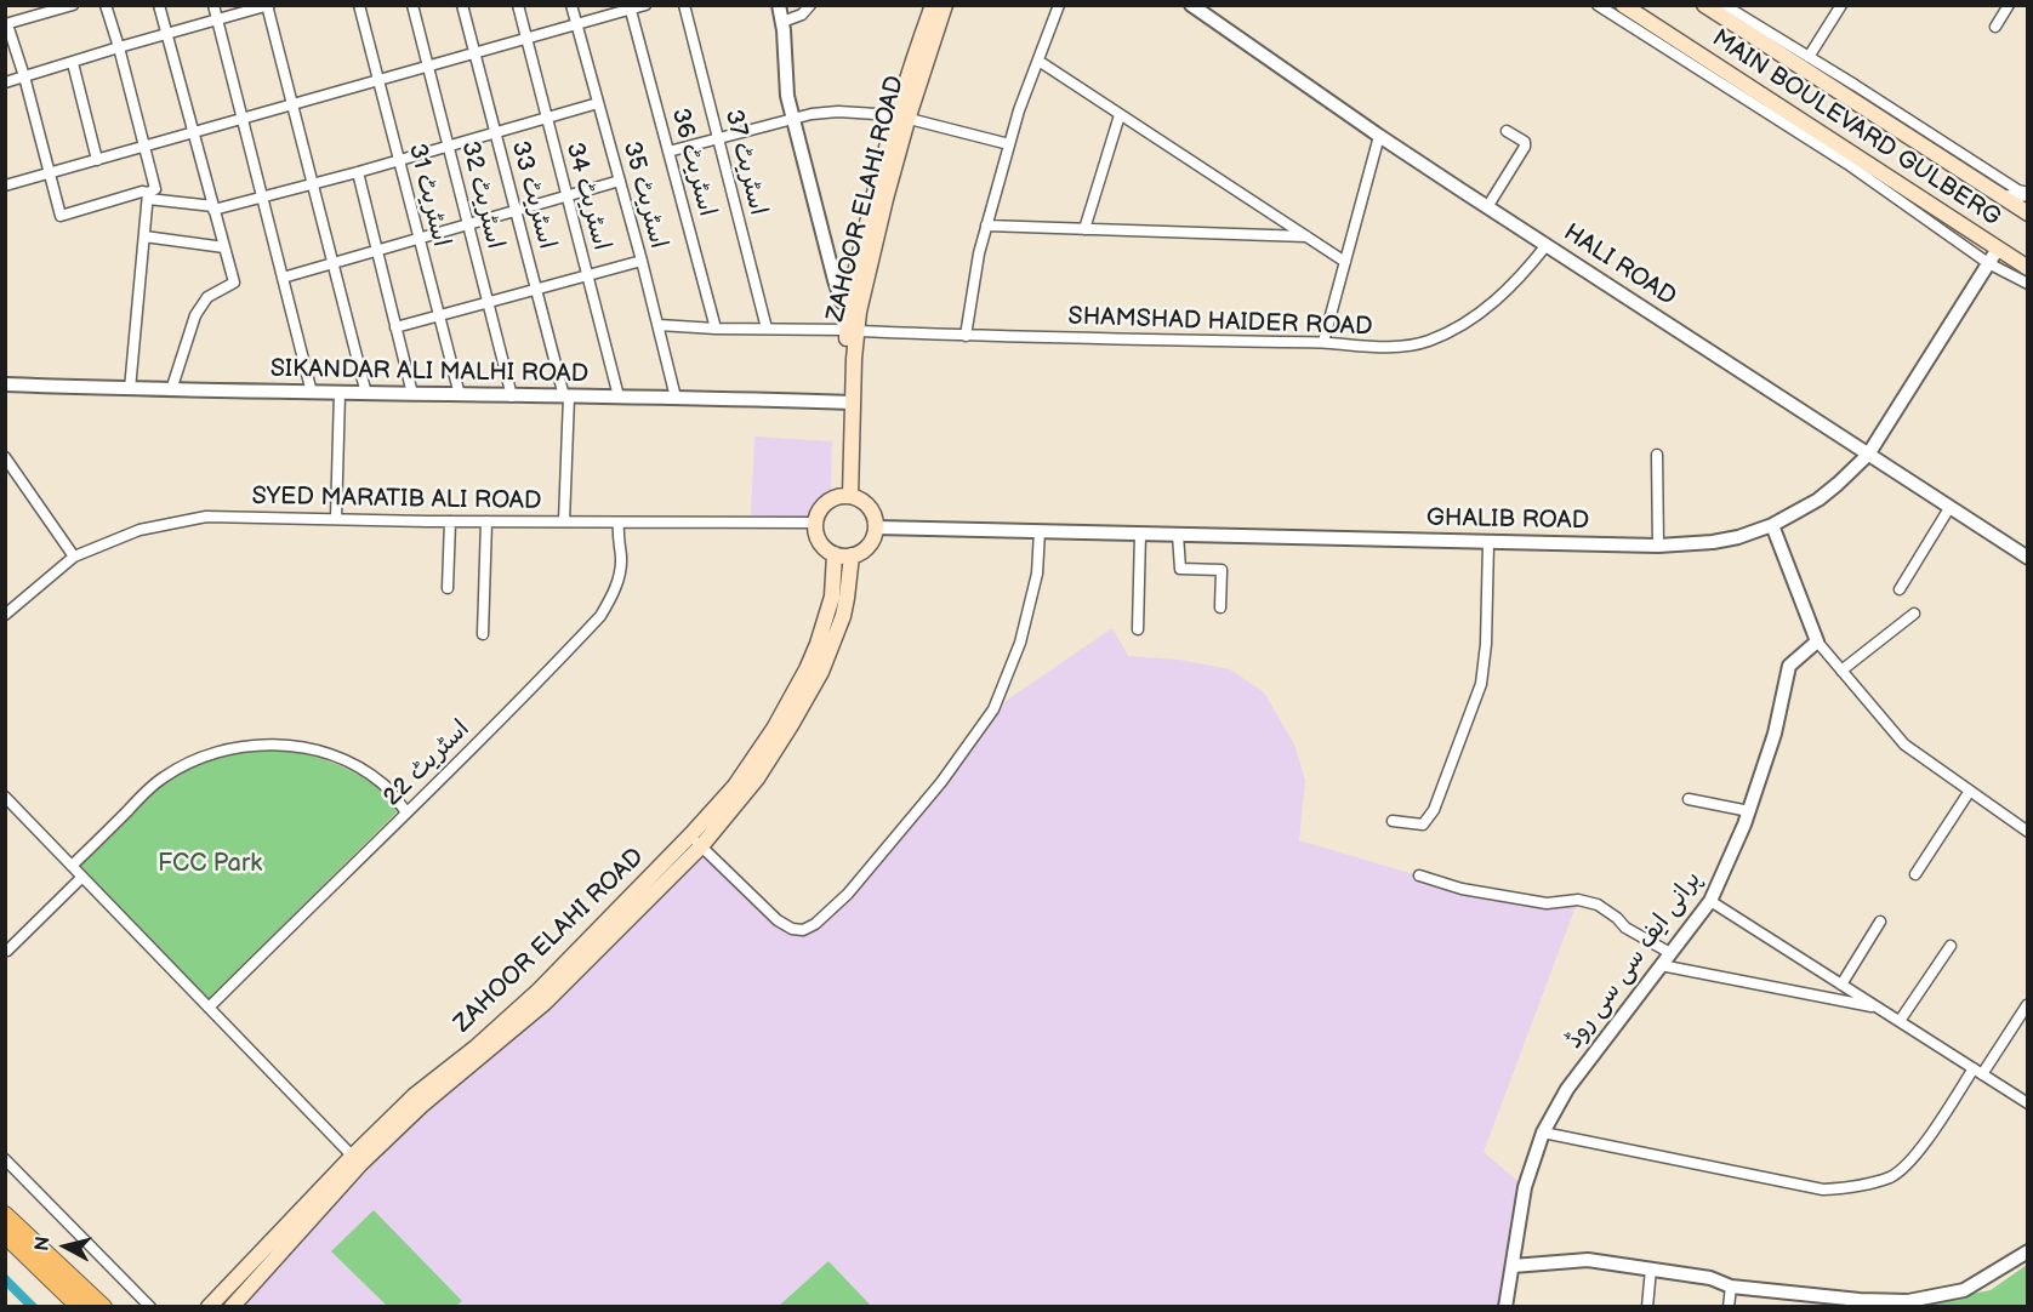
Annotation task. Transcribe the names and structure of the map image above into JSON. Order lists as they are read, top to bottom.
{
  "streets": {
    "main road": ["MAIN BOULEVARD GULBERG", "ZAHOOR ELAHI ROAD"],
    "street": [
      "اسٹریٹ 36",
      "اسٹریٹ 37",
      "اسٹریٹ 31",
      "اسٹریٹ 32",
      "اسٹریٹ 33",
      "اسٹریٹ 35",
      "اسٹریٹ 34",
      "HALI ROAD",
      "SHAMSHAD HAIDER ROAD",
      "SIKANDAR ALI MALHI ROAD",
      "SYED MARATIB ALI ROAD",
      "GHALIB ROAD",
      "اسٹریٹ 22",
      "پرانی ایف سی سی روڈ"
    ]
  },
  "crossings": [
    ["MAIN BOULEVARD GULBERG", "GHALIB ROAD"],
    ["اسٹریٹ 36", "SHAMSHAD HAIDER ROAD"],
    ["اسٹریٹ 37", "SHAMSHAD HAIDER ROAD"],
    ["اسٹریٹ 31", "SIKANDAR ALI MALHI ROAD"],
    ["اسٹریٹ 32", "SIKANDAR ALI MALHI ROAD"],
    ["اسٹریٹ 33", "SIKANDAR ALI MALHI ROAD"],
    ["اسٹریٹ 33", "SYED MARATIB ALI ROAD"],
    ["اسٹریٹ 35", "SHAMSHAD HAIDER ROAD"],
    ["اسٹریٹ 35", "SIKANDAR ALI MALHI ROAD"],
    ["اسٹریٹ 34", "SIKANDAR ALI MALHI ROAD"],
    ["ZAHOOR ELAHI ROAD", "SHAMSHAD HAIDER ROAD"],
    ["ZAHOOR ELAHI ROAD", "SIKANDAR ALI MALHI ROAD"],
    ["ZAHOOR ELAHI ROAD", "SYED MARATIB ALI ROAD"],
    ["ZAHOOR ELAHI ROAD", "GHALIB ROAD"],
    ["HALI ROAD", "SHAMSHAD HAIDER ROAD"],
    ["HALI ROAD", "GHALIB ROAD"],
    ["SYED MARATIB ALI ROAD", "GHALIB ROAD"],
    ["SYED MARATIB ALI ROAD", "اسٹریٹ 22"]
  ],
  "parks": ["FCC Park"],
  "north": "left"
}
